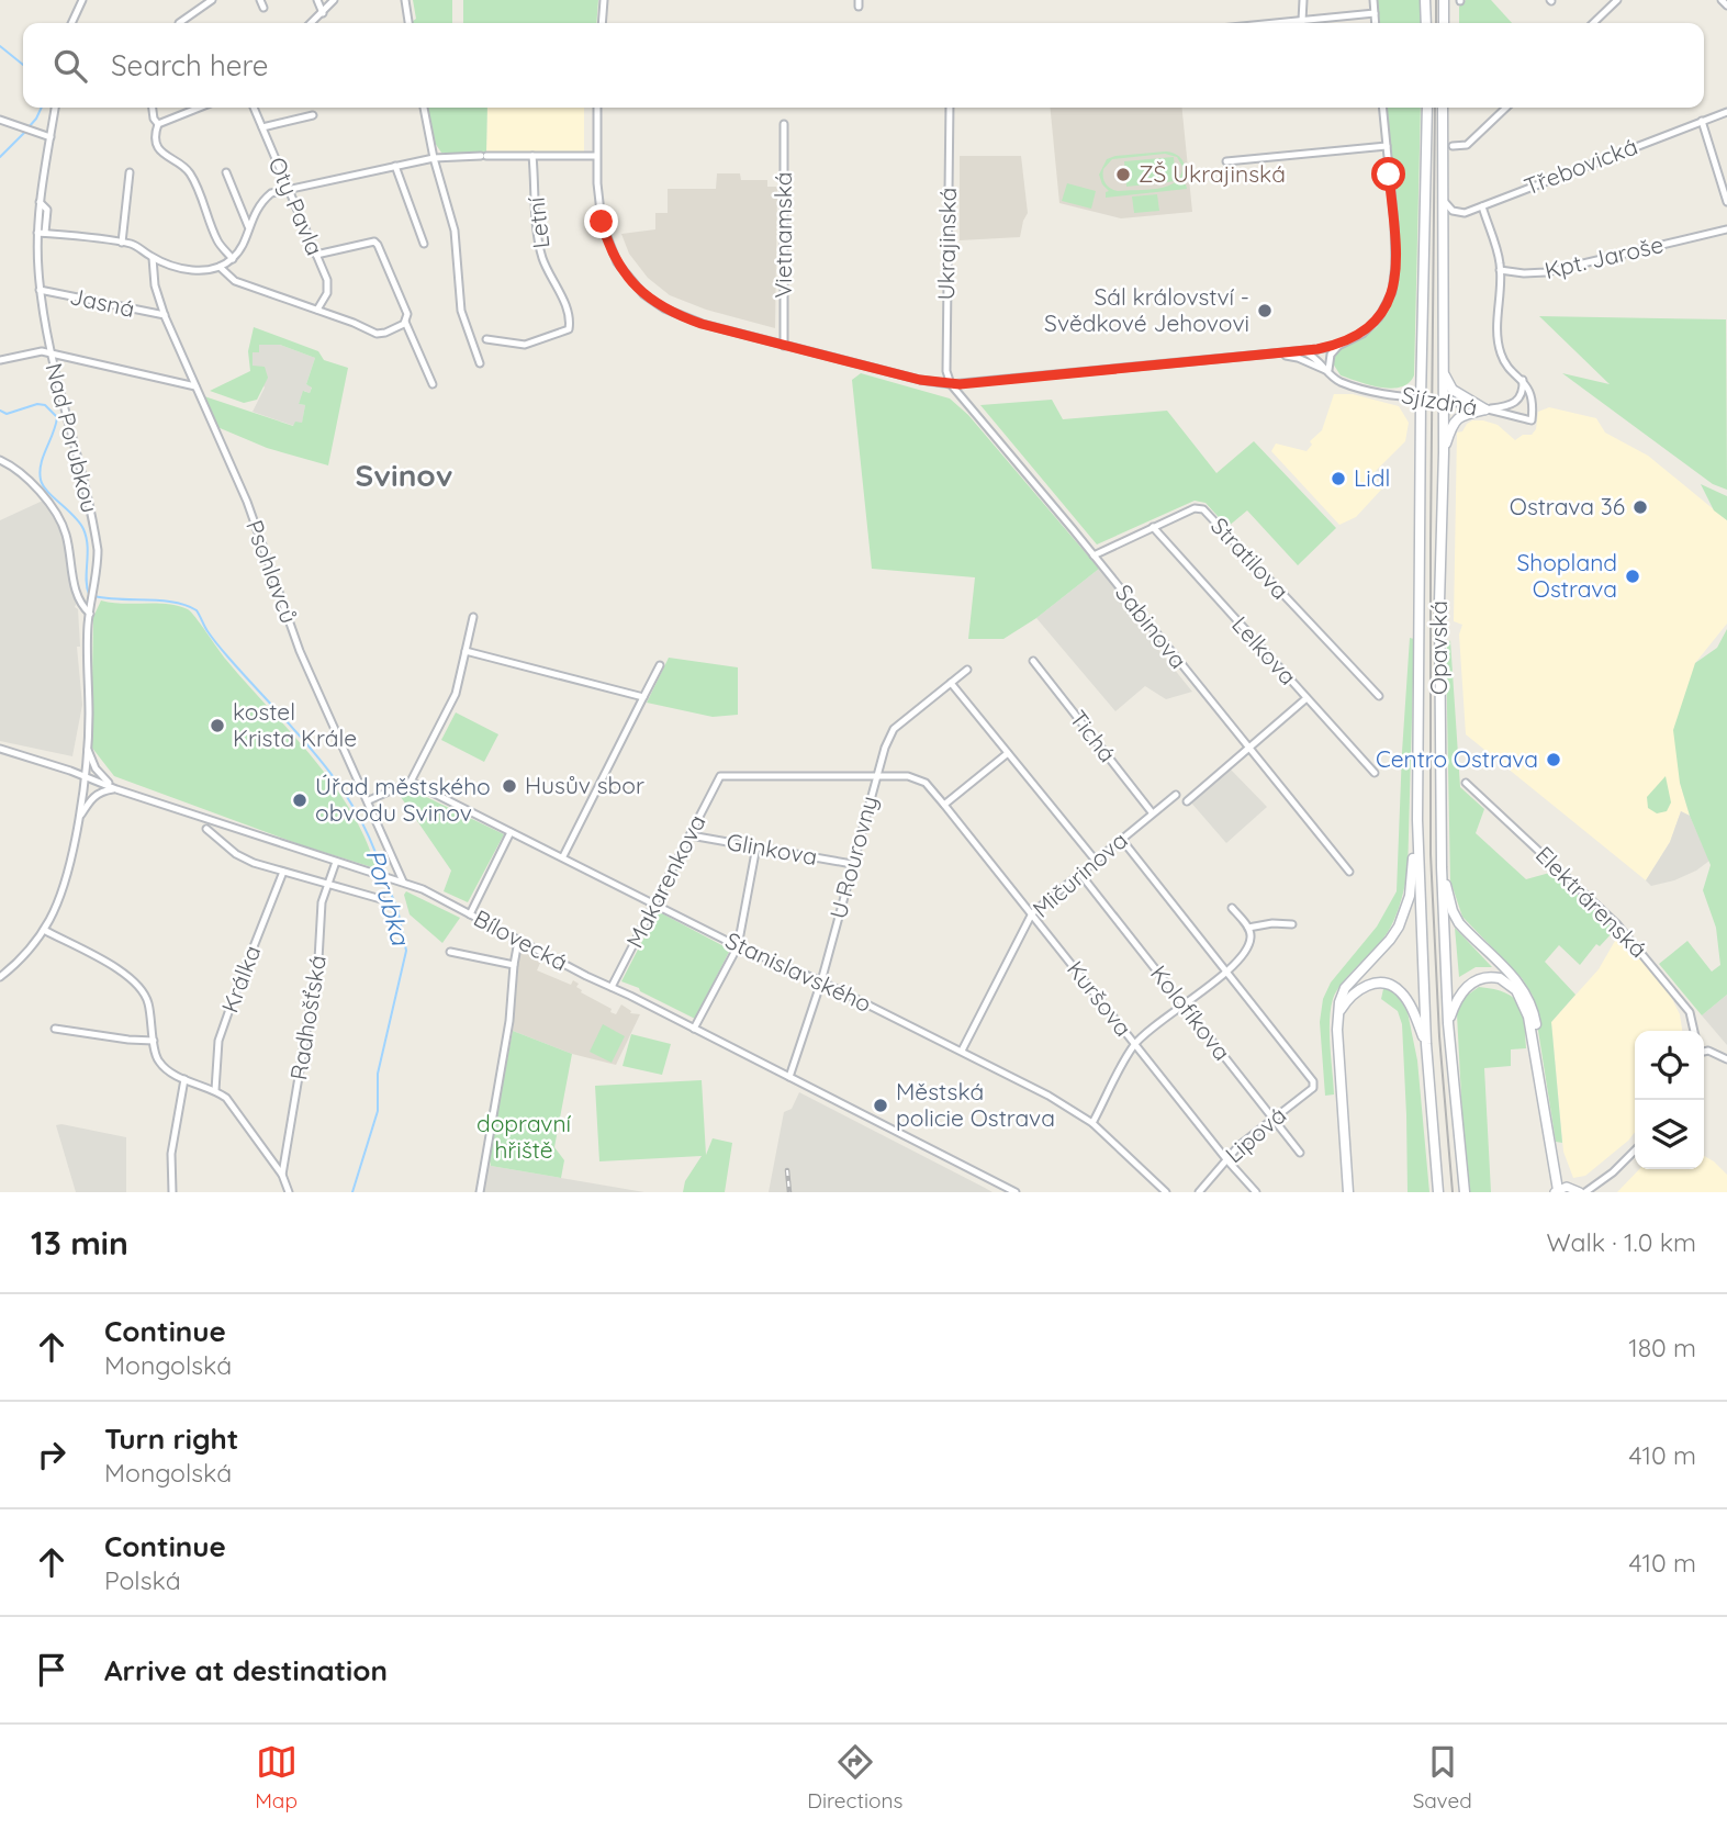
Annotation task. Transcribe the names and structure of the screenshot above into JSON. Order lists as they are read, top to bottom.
{
  "streets": {
    "main road": ["Opavská"],
    "street": [
      "Třebovická",
      "Oty Pavla",
      "Letní",
      "Vietnamská",
      "Ukrajinská",
      "Kpt. Jaroše",
      "Jasná",
      "Sjízdná",
      "Nad Porubkou",
      "Stratilova",
      "Psohlavců",
      "Sabinova",
      "Lelkova",
      "Tichá",
      "Glinkova",
      "U Rourovny",
      "Mičurinova",
      "Makarenkova",
      "Elektrárenská",
      "Bílovecká",
      "Stanislavského",
      "Králka",
      "Kuršova",
      "Kolofíkova",
      "Radhošťská",
      "Lipová"
    ]
  },
  "crossings": [
    ["Třebovická", "Opavská"],
    ["Ukrajinská", "Sabinova"],
    ["Jasná", "Nad Porubkou"],
    ["Jasná", "Psohlavců"],
    ["Sjízdná", "Opavská"],
    ["Nad Porubkou", "Bílovecká"],
    ["Stratilova", "Sabinova"],
    ["Stratilova", "Lelkova"],
    ["Psohlavců", "Bílovecká"],
    ["Tichá", "Mičurinova"],
    ["Glinkova", "U Rourovny"],
    ["Glinkova", "Makarenkova"],
    ["U Rourovny", "Makarenkova"],
    ["U Rourovny", "Bílovecká"],
    ["U Rourovny", "Stanislavského"],
    ["U Rourovny", "Kuršova"],
    ["Mičurinova", "Stanislavského"],
    ["Mičurinova", "Kuršova"],
    ["Mičurinova", "Kolofíkova"],
    ["Makarenkova", "Bílovecká"],
    ["Makarenkova", "Stanislavského"],
    ["Makarenkova", "Kuršova"],
    ["Bílovecká", "Radhošťská"],
    ["Kuršova", "Lipová"],
    ["Kolofíkova", "Lipová"]
  ],
  "districts": ["Svinov"],
  "water": ["Porubka"],
  "parks": ["dopravní hřiště"],
  "places": [
    "ZŠ Ukrajinská",
    "Sál království - Svědkové Jehovovi",
    "Lidl",
    "Ostrava 36",
    "Shopland Ostrava",
    "kostel Krista Krále",
    "Centro Ostrava",
    "Husův sbor",
    "Úřad městského obvodu Svinov",
    "Městská policie Ostrava"
  ],
  "page": {
    "search": "Search here",
    "heading": ["13 min", "Walk · 1.0 km"],
    "list": [
      ["Continue", "Mongolská", "180 m"],
      ["Turn right", "Mongolská", "410 m"],
      ["Continue", "Polská", "410 m"],
      "Arrive at destination"
    ],
    "nav": ["Map", "Directions", "Saved"]
  }
}
